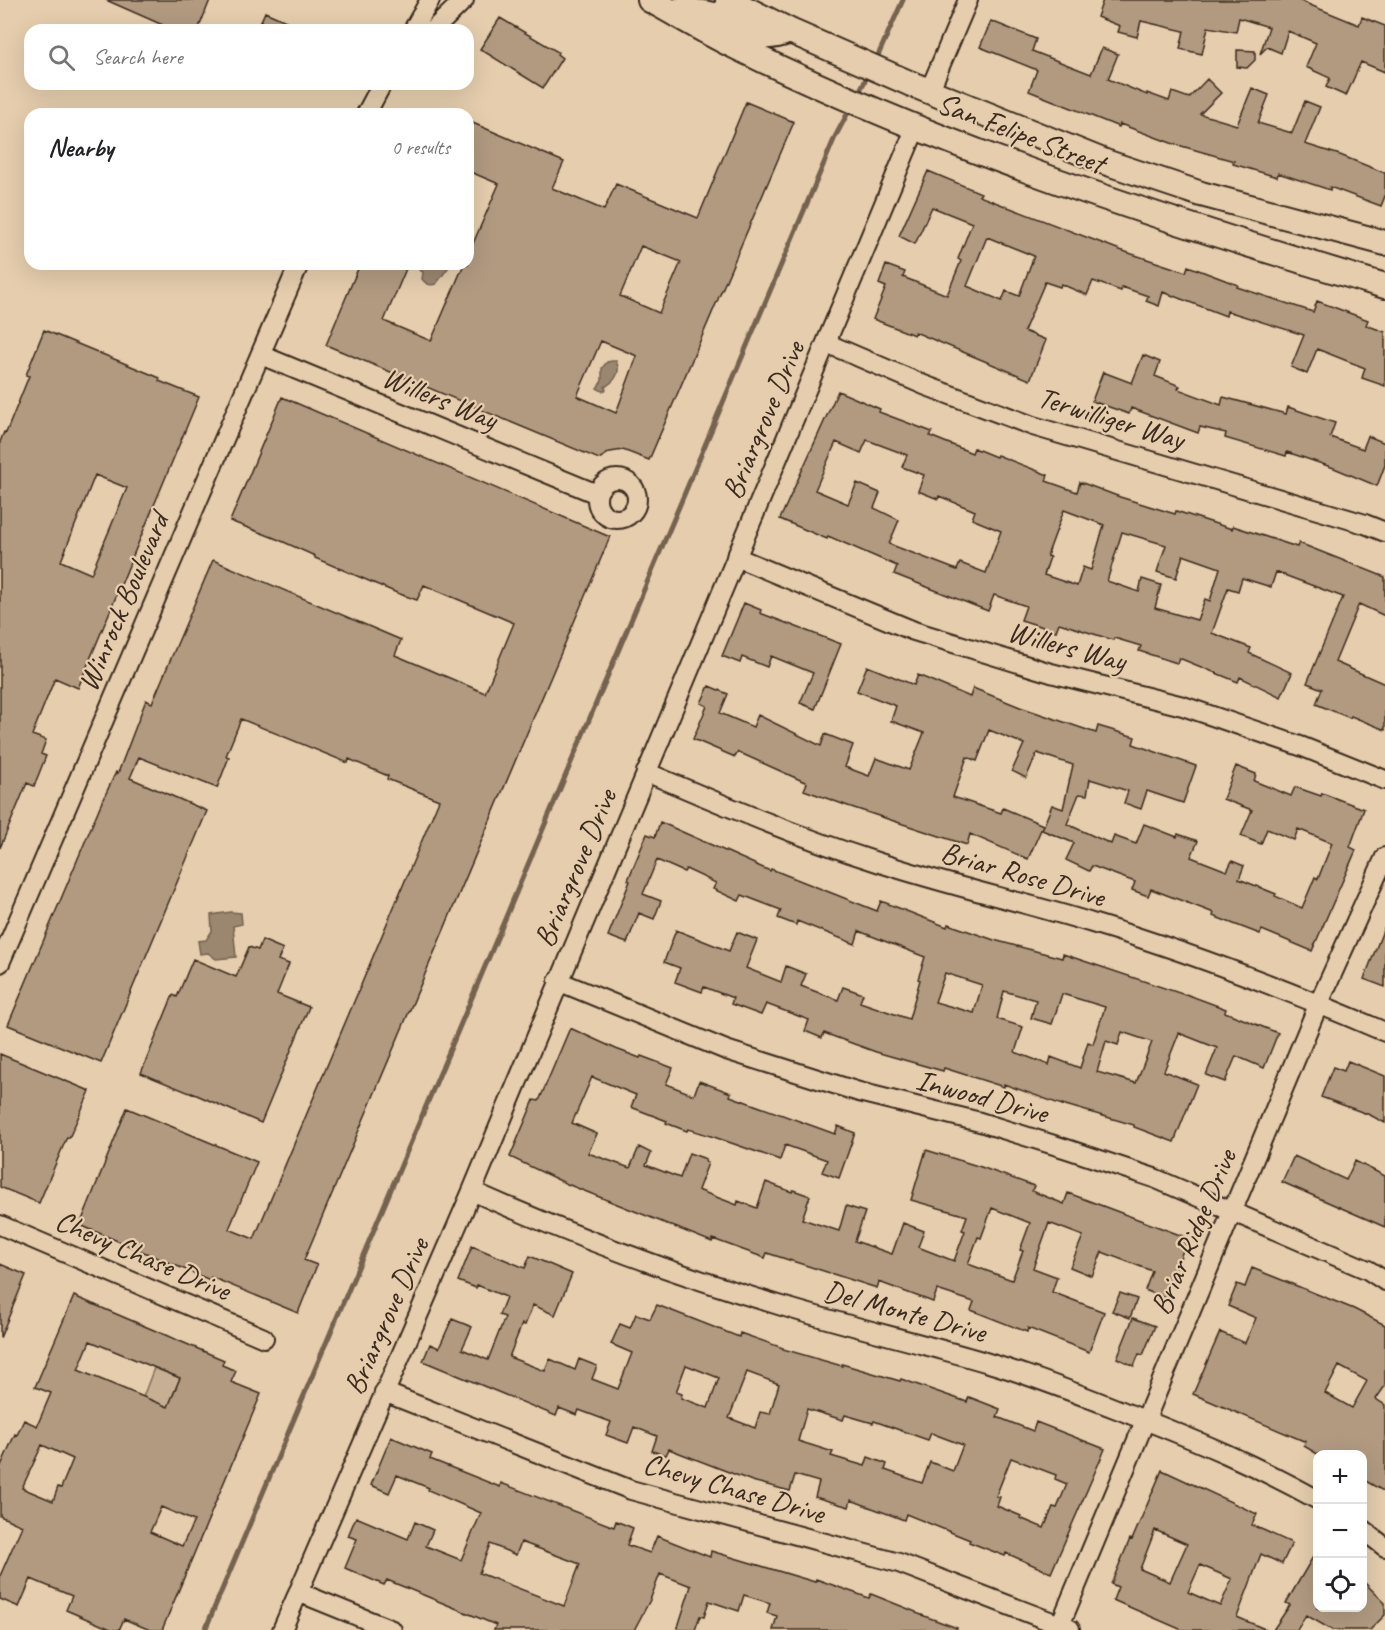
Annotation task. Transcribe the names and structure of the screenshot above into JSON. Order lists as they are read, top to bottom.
{
  "streets": {
    "main road": ["San Felipe Street"],
    "street": [
      "Willers Way",
      "Terwilliger Way",
      "Briargrove Drive",
      "Winrock Boulevard",
      "Briar Rose Drive",
      "Inwood Drive",
      "Briar Ridge Drive",
      "Chevy Chase Drive",
      "Del Monte Drive"
    ]
  },
  "crossings": [
    ["San Felipe Street", "Briargrove Drive"],
    ["Willers Way", "Briargrove Drive"],
    ["Willers Way", "Winrock Boulevard"],
    ["Terwilliger Way", "Briargrove Drive"],
    ["Briargrove Drive", "Briar Rose Drive"],
    ["Briargrove Drive", "Inwood Drive"],
    ["Briargrove Drive", "Chevy Chase Drive"],
    ["Briargrove Drive", "Del Monte Drive"],
    ["Briar Rose Drive", "Briar Ridge Drive"],
    ["Inwood Drive", "Briar Ridge Drive"],
    ["Briar Ridge Drive", "Chevy Chase Drive"],
    ["Briar Ridge Drive", "Del Monte Drive"]
  ],
  "page": {
    "search": "Search here",
    "heading": ["Nearby", "0 results"],
    "map_buttons": ["+", "−"]
  }
}
